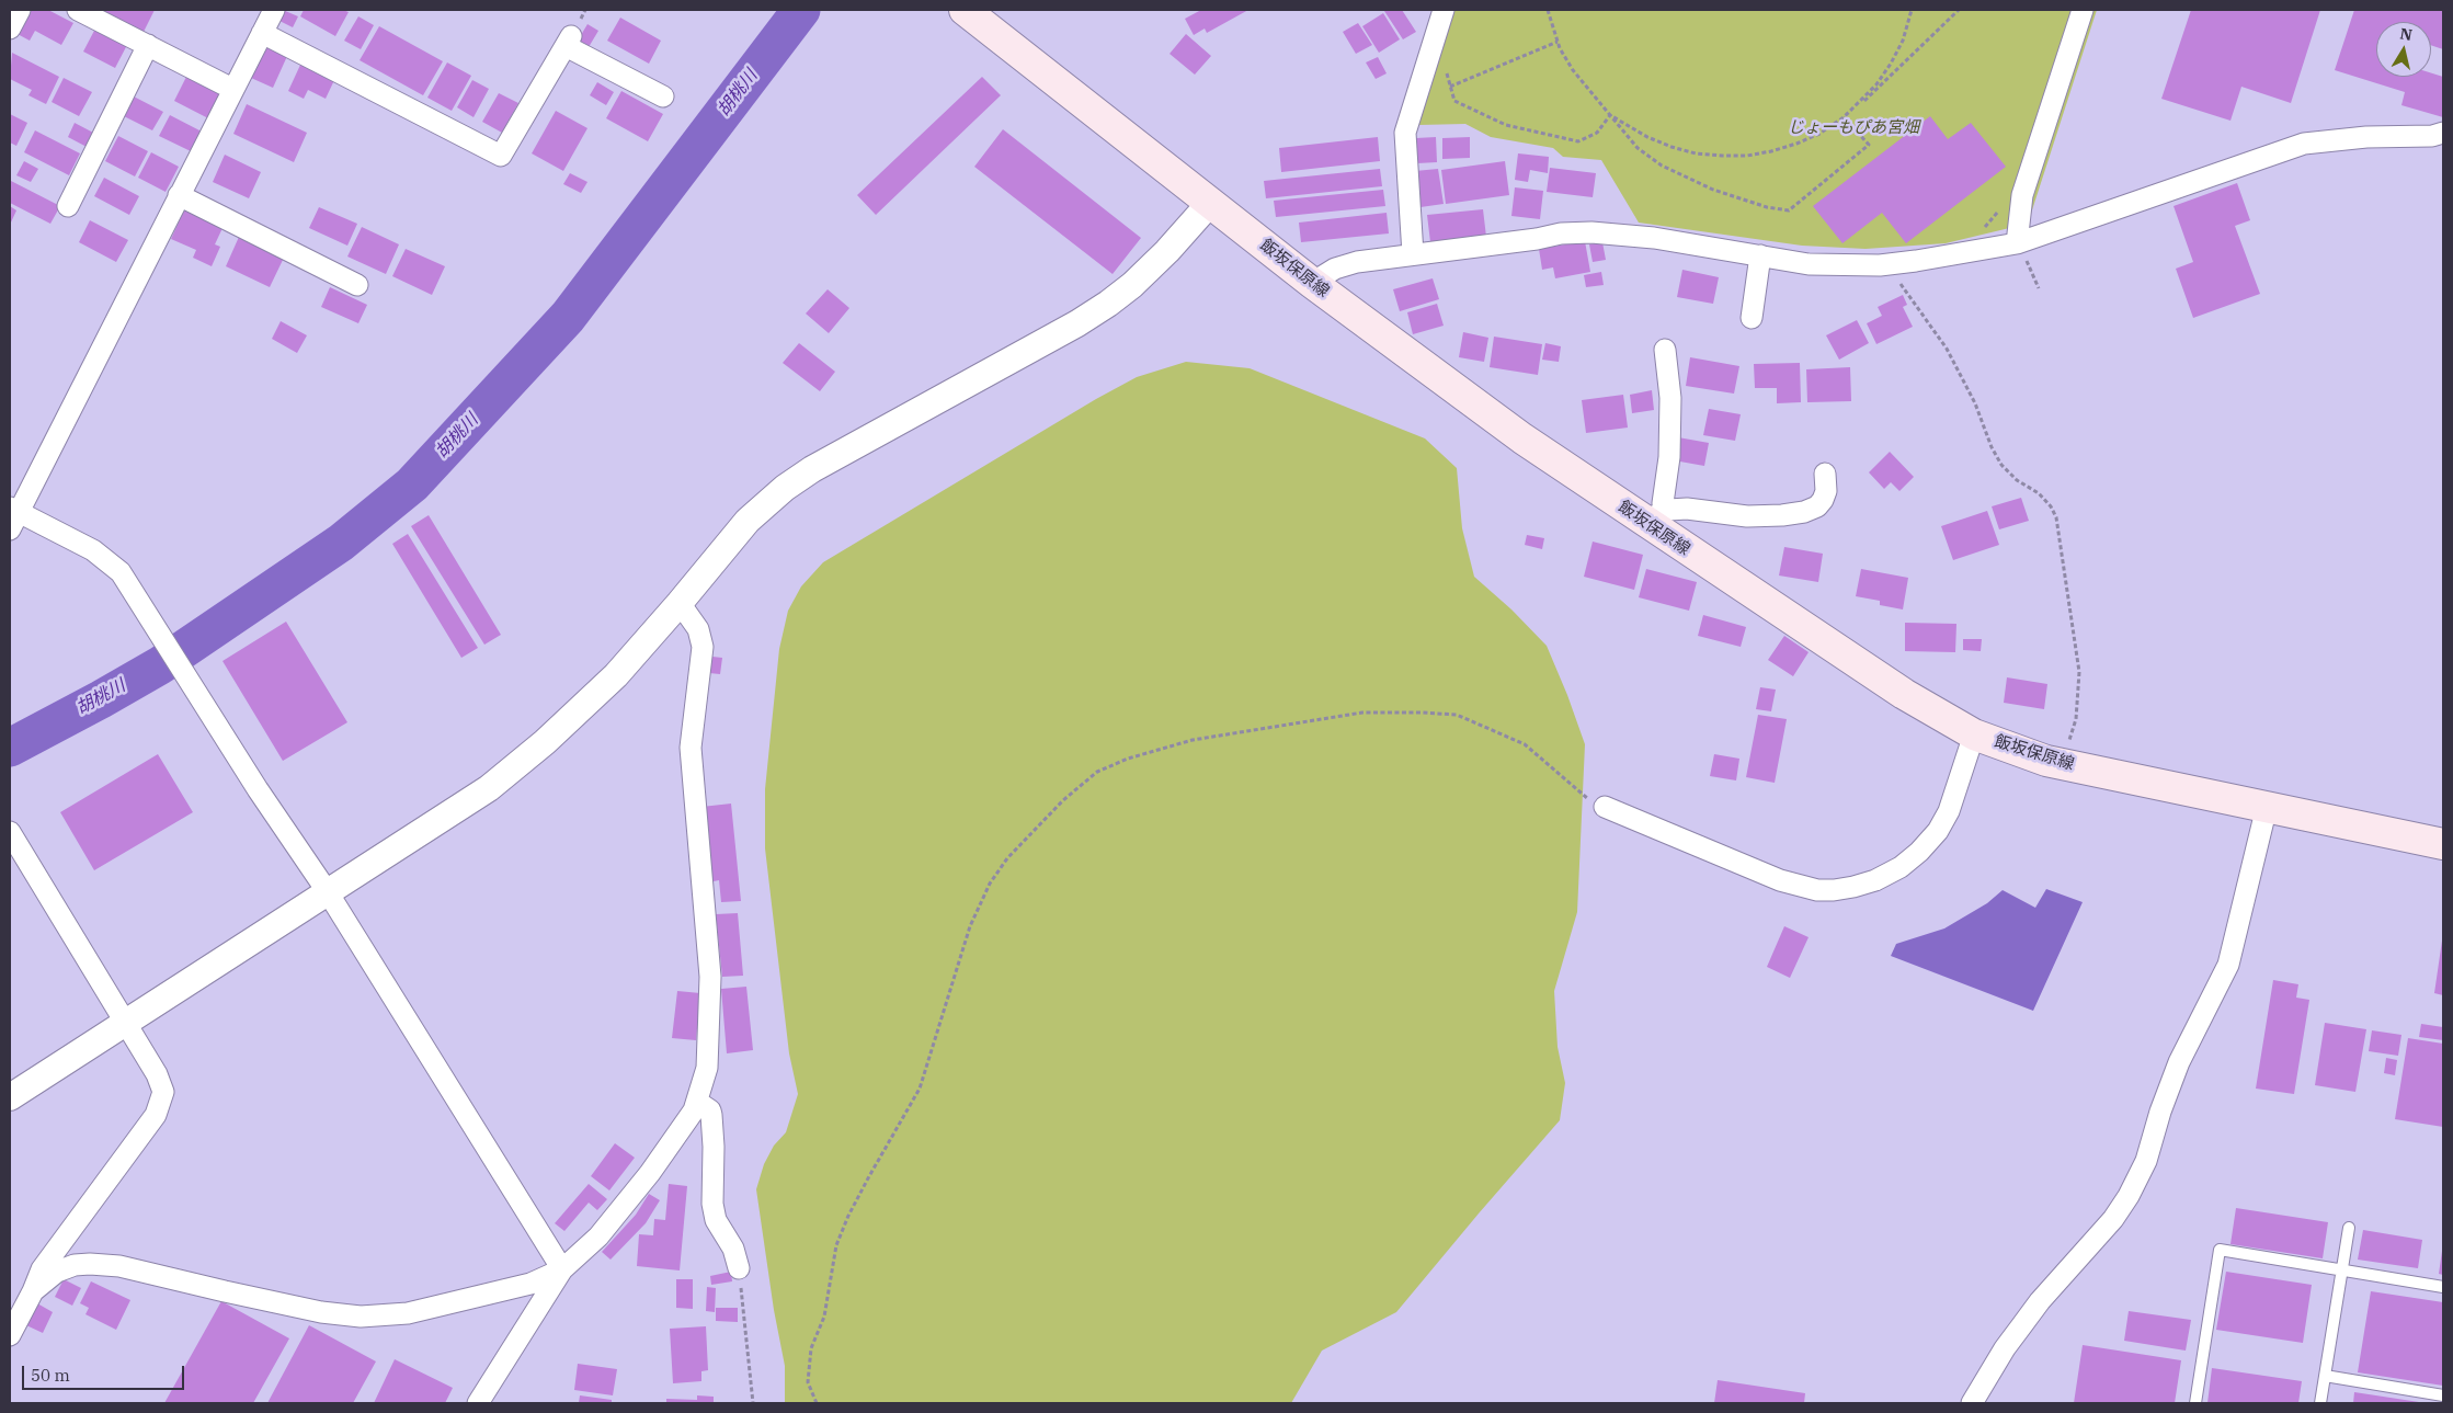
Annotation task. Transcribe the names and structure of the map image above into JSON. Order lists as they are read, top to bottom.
{
  "streets": {
    "main road": ["飯坂保原線"]
  },
  "water": ["胡桃川"],
  "parks": ["じょーもぴあ宮畑"],
  "scale_bar": "50 m",
  "north": "top"
}
